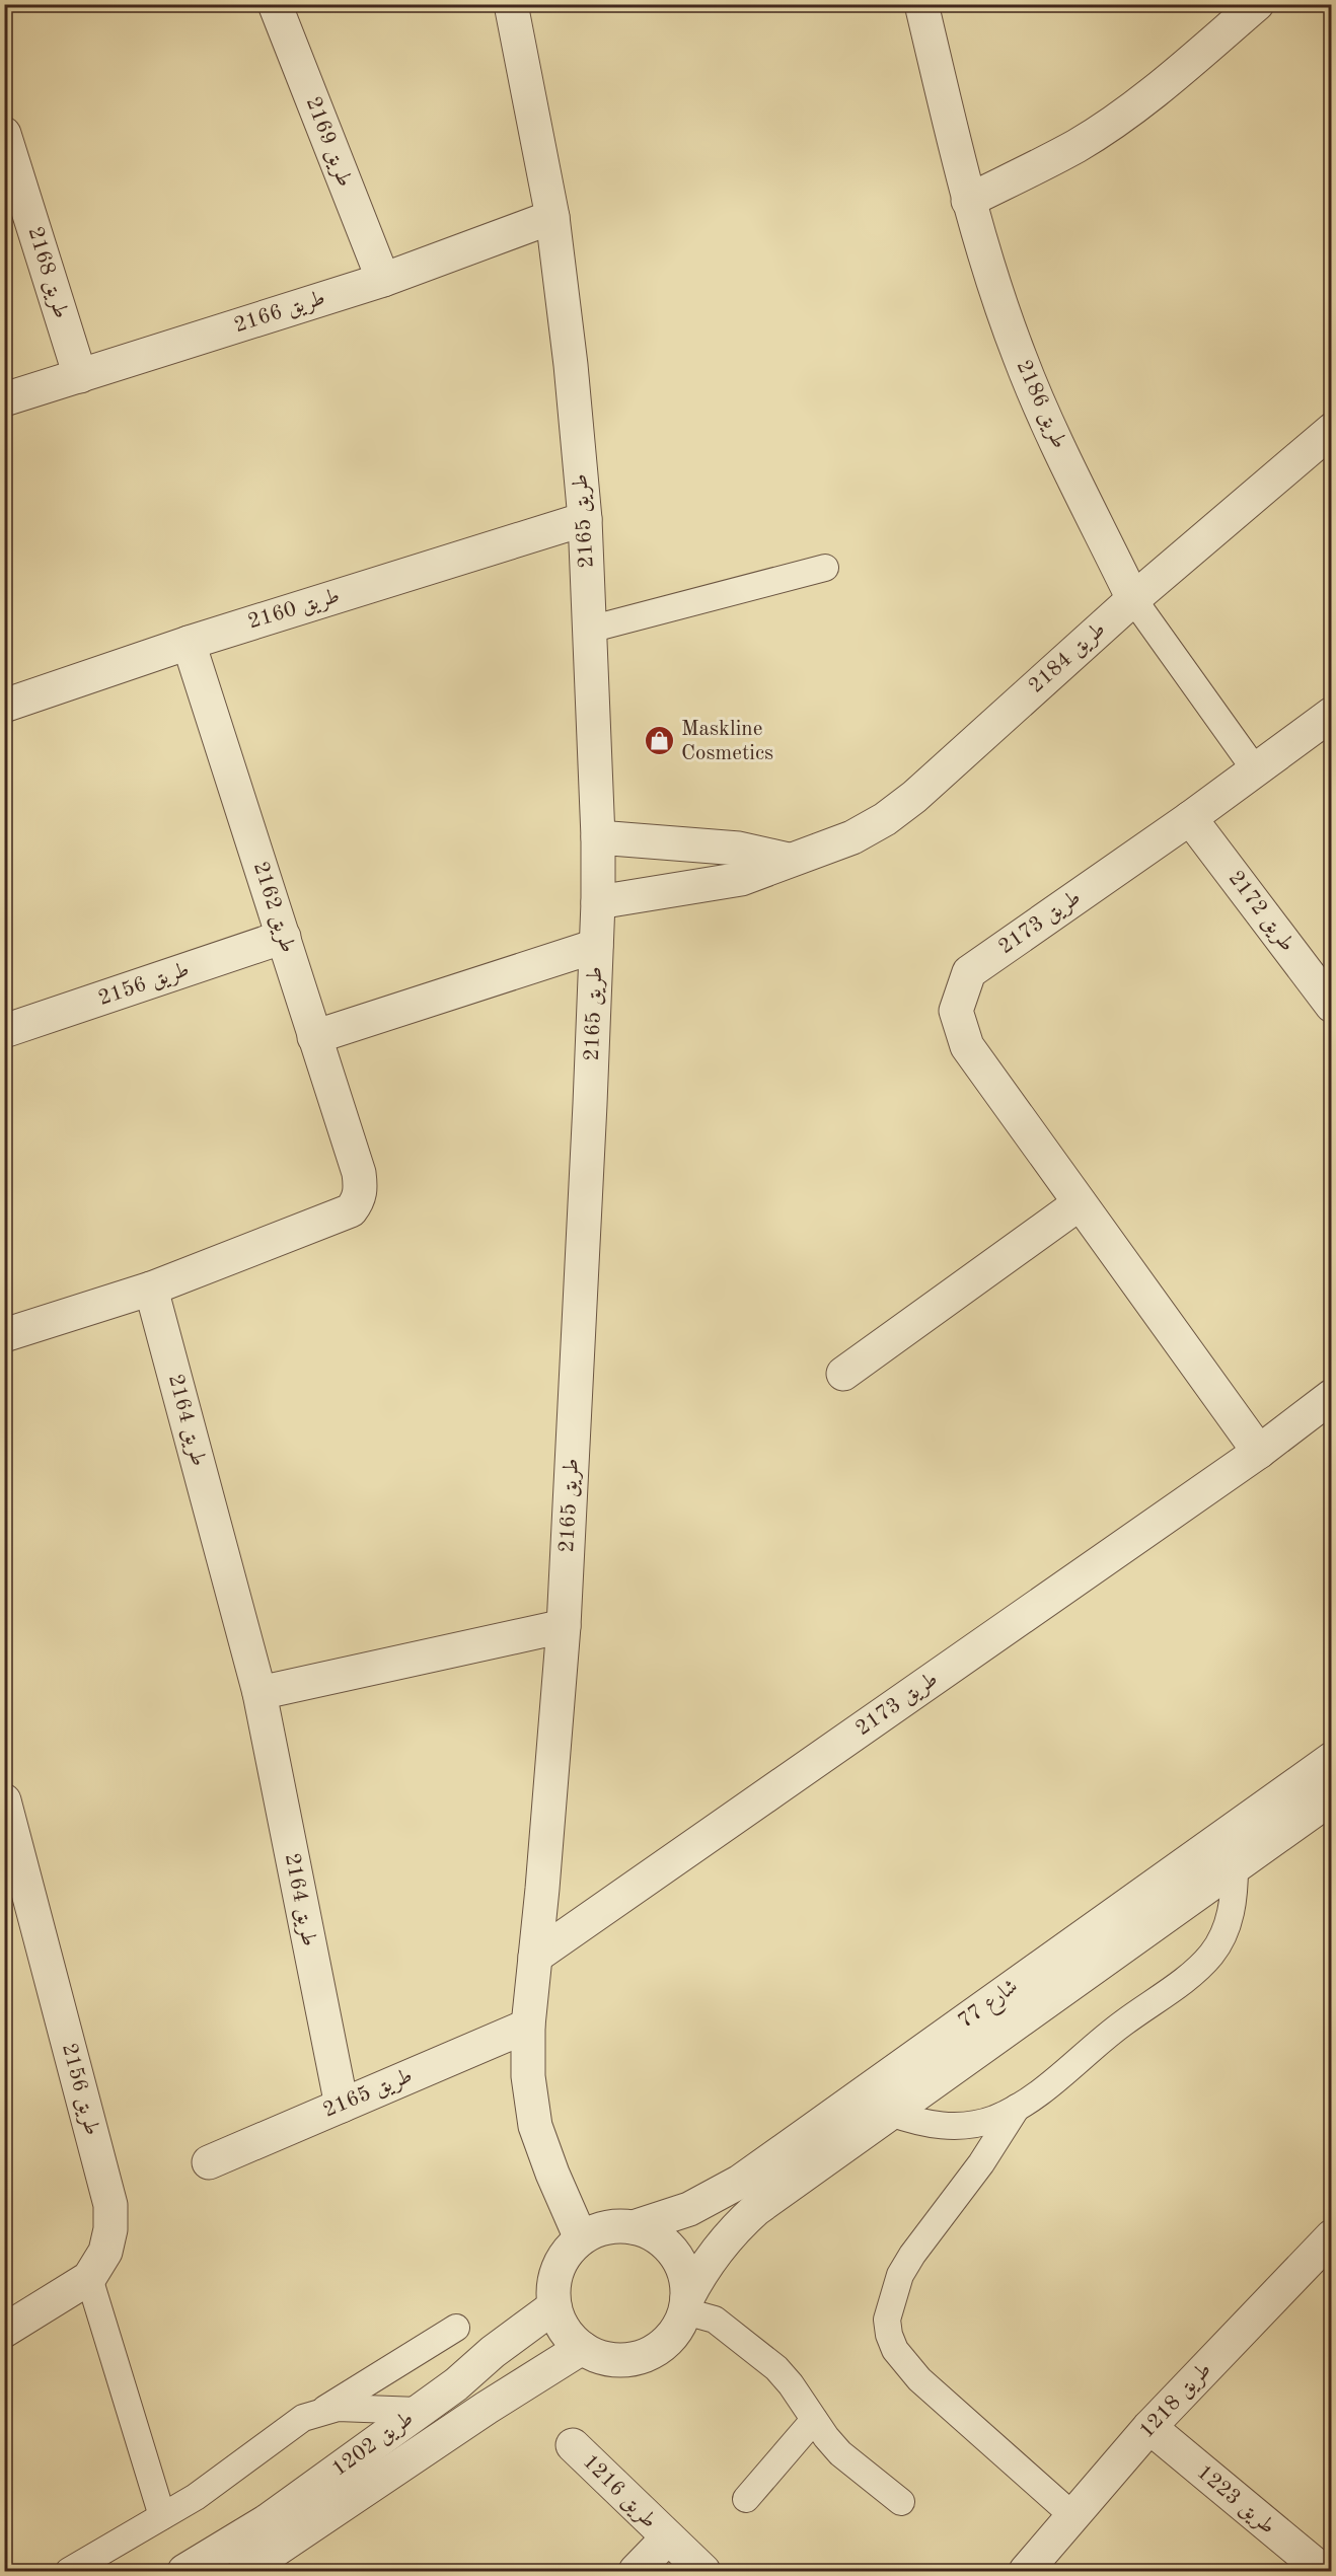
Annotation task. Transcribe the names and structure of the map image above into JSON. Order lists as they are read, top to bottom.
{
  "streets": {
    "street": [
      "طريق 2169",
      "طريق 2168",
      "طريق 2166",
      "طريق 2186",
      "طريق 2165",
      "طريق 2160",
      "طريق 2184",
      "طريق 2162",
      "طريق 2172",
      "طريق 2173",
      "طريق 2156",
      "طريق 2164",
      "شارع 77",
      "طريق 1218",
      "طريق 1202",
      "طريق 1216",
      "طريق 1223"
    ]
  },
  "crossings": [
    ["طريق 2169", "طريق 2166"],
    ["طريق 2168", "طريق 2166"],
    ["طريق 2166", "طريق 2165"],
    ["طريق 2186", "طريق 2184"],
    ["طريق 2165", "طريق 2160"],
    ["طريق 2165", "طريق 2184"],
    ["طريق 2165", "طريق 2173"],
    ["طريق 2165", "طريق 2164"],
    ["طريق 2165", "شارع 77"],
    ["طريق 2165", "طريق 1202"],
    ["طريق 2160", "طريق 2162"],
    ["طريق 2162", "طريق 2156"],
    ["طريق 2162", "طريق 2164"],
    ["طريق 2172", "طريق 2173"],
    ["شارع 77", "طريق 1202"],
    ["طريق 1218", "طريق 1223"]
  ],
  "places": {
    "shop": ["Maskline Cosmetics"]
  }
}
